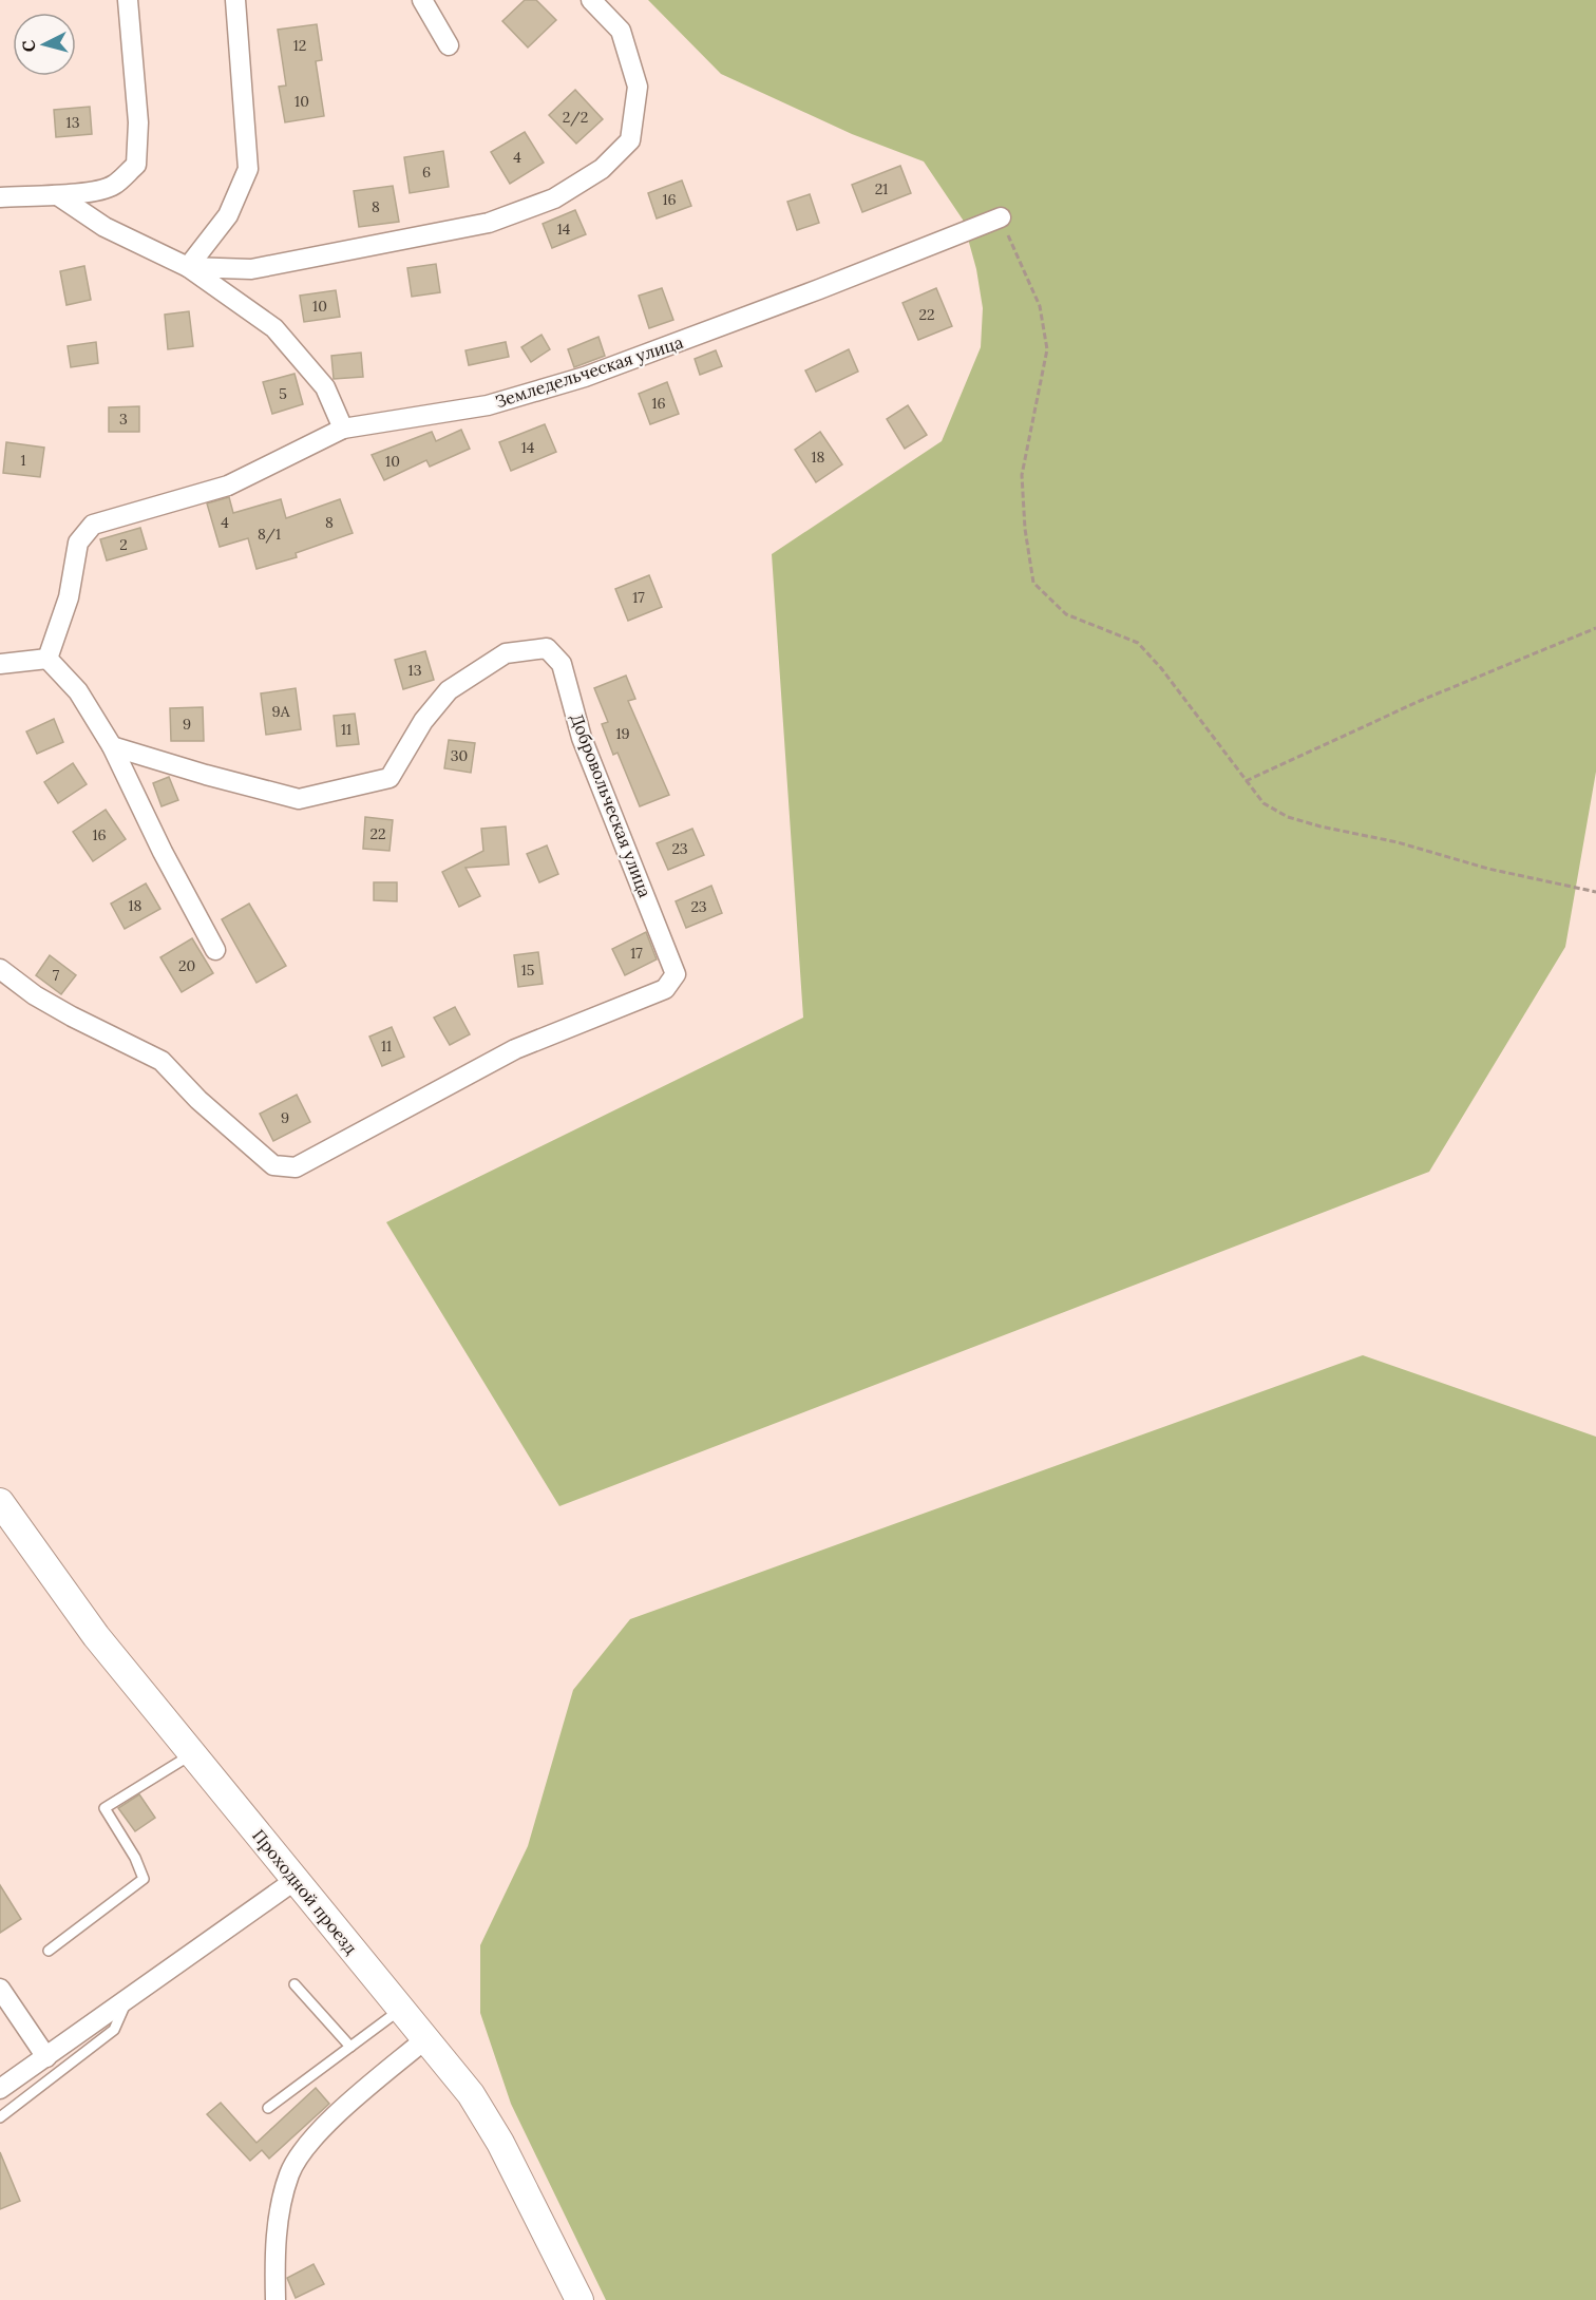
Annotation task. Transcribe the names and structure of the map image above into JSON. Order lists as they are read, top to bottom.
{
  "streets": {
    "street": ["Земледельческая улица", "Добровольческая улица", "Проходной проезд"]
  },
  "house_numbers": [
    "12",
    "10",
    "2/2",
    "13",
    "4",
    "6",
    "21",
    "16",
    "8",
    "14",
    "10",
    "22",
    "5",
    "16",
    "3",
    "14",
    "18",
    "1",
    "10",
    "4",
    "8",
    "8/1",
    "2",
    "17",
    "13",
    "9А",
    "9",
    "11",
    "19",
    "30",
    "22",
    "16",
    "23",
    "18",
    "23",
    "17",
    "20",
    "15",
    "7",
    "11",
    "9"
  ],
  "north": "left"
}
